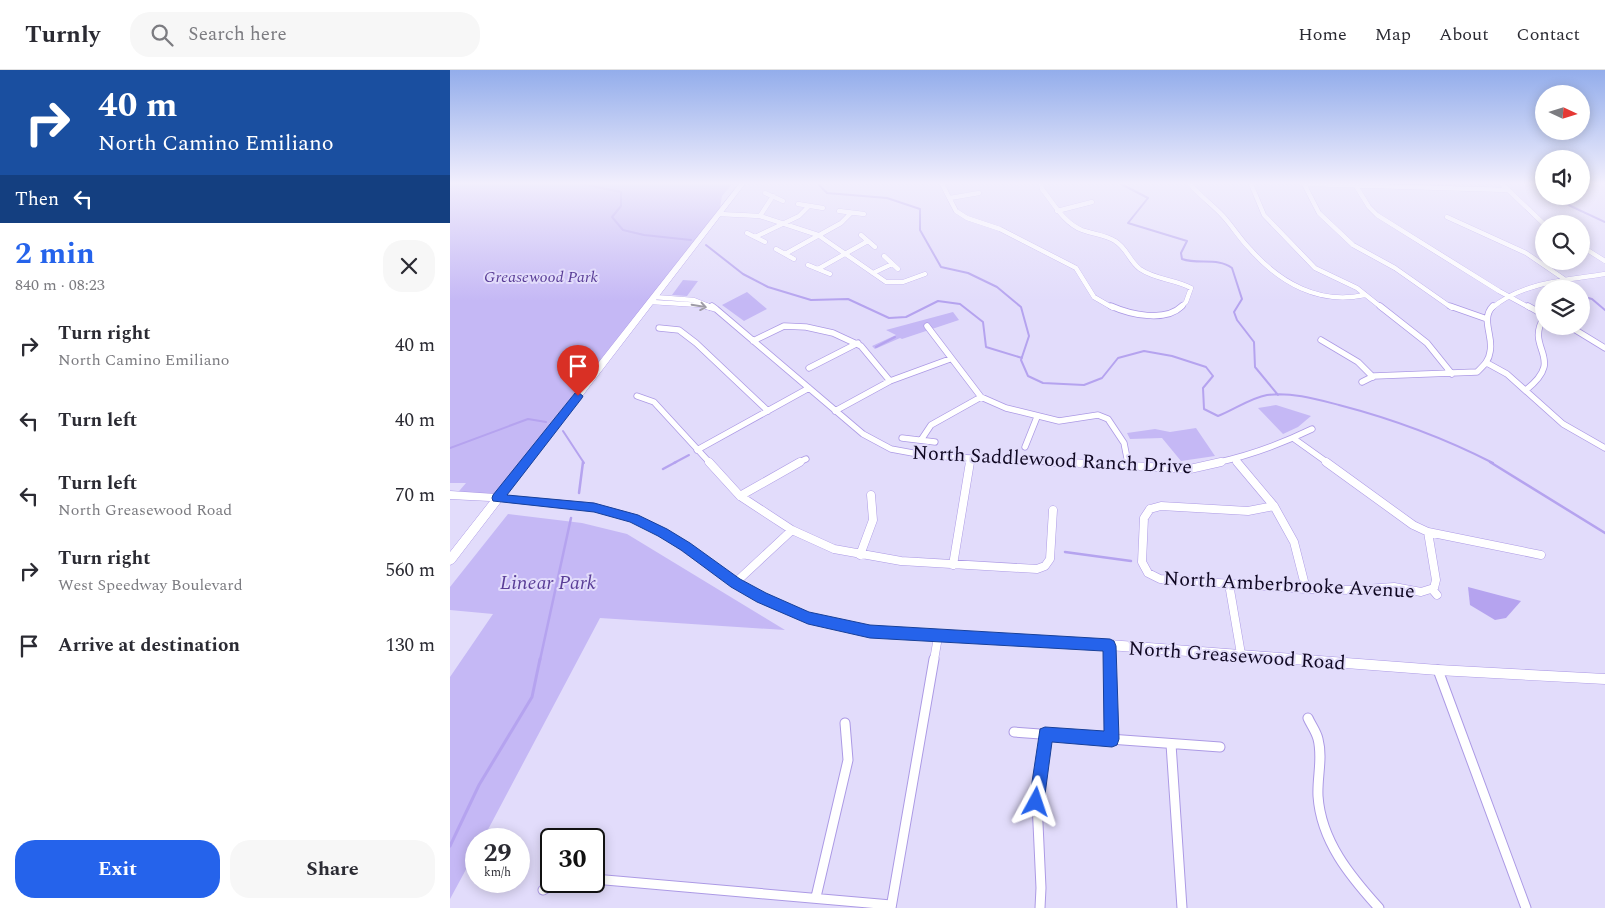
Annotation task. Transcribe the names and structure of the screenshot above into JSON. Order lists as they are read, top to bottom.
{
  "streets": {
    "main road": ["North Greasewood Road"],
    "street": ["North Saddlewood Ranch Drive", "North Amberbrooke Avenue"]
  },
  "parks": ["Greasewood Park", "Linear Park"],
  "north": "right",
  "page": {
    "header": "Turnly",
    "search": "Search here",
    "nav": [
      "Home",
      "Map",
      "About",
      "Contact"
    ],
    "turn": ["40 m", "North Camino Emiliano"],
    "then": "Then",
    "heading": ["2 min", "840 m · 08:23"],
    "list": [
      {
        "name": "Turn right",
        "note": "North Camino Emiliano",
        "value": "40 m"
      },
      {
        "name": "Turn left",
        "value": "40 m"
      },
      {
        "name": "Turn left",
        "note": "North Greasewood Road",
        "value": "70 m"
      },
      {
        "name": "Turn right",
        "note": "West Speedway Boulevard",
        "value": "560 m"
      },
      {
        "name": "Arrive at destination",
        "value": "130 m"
      }
    ],
    "speed": "29 km/h",
    "limit": "30",
    "buttons": ["Exit", "Share"]
  }
}
